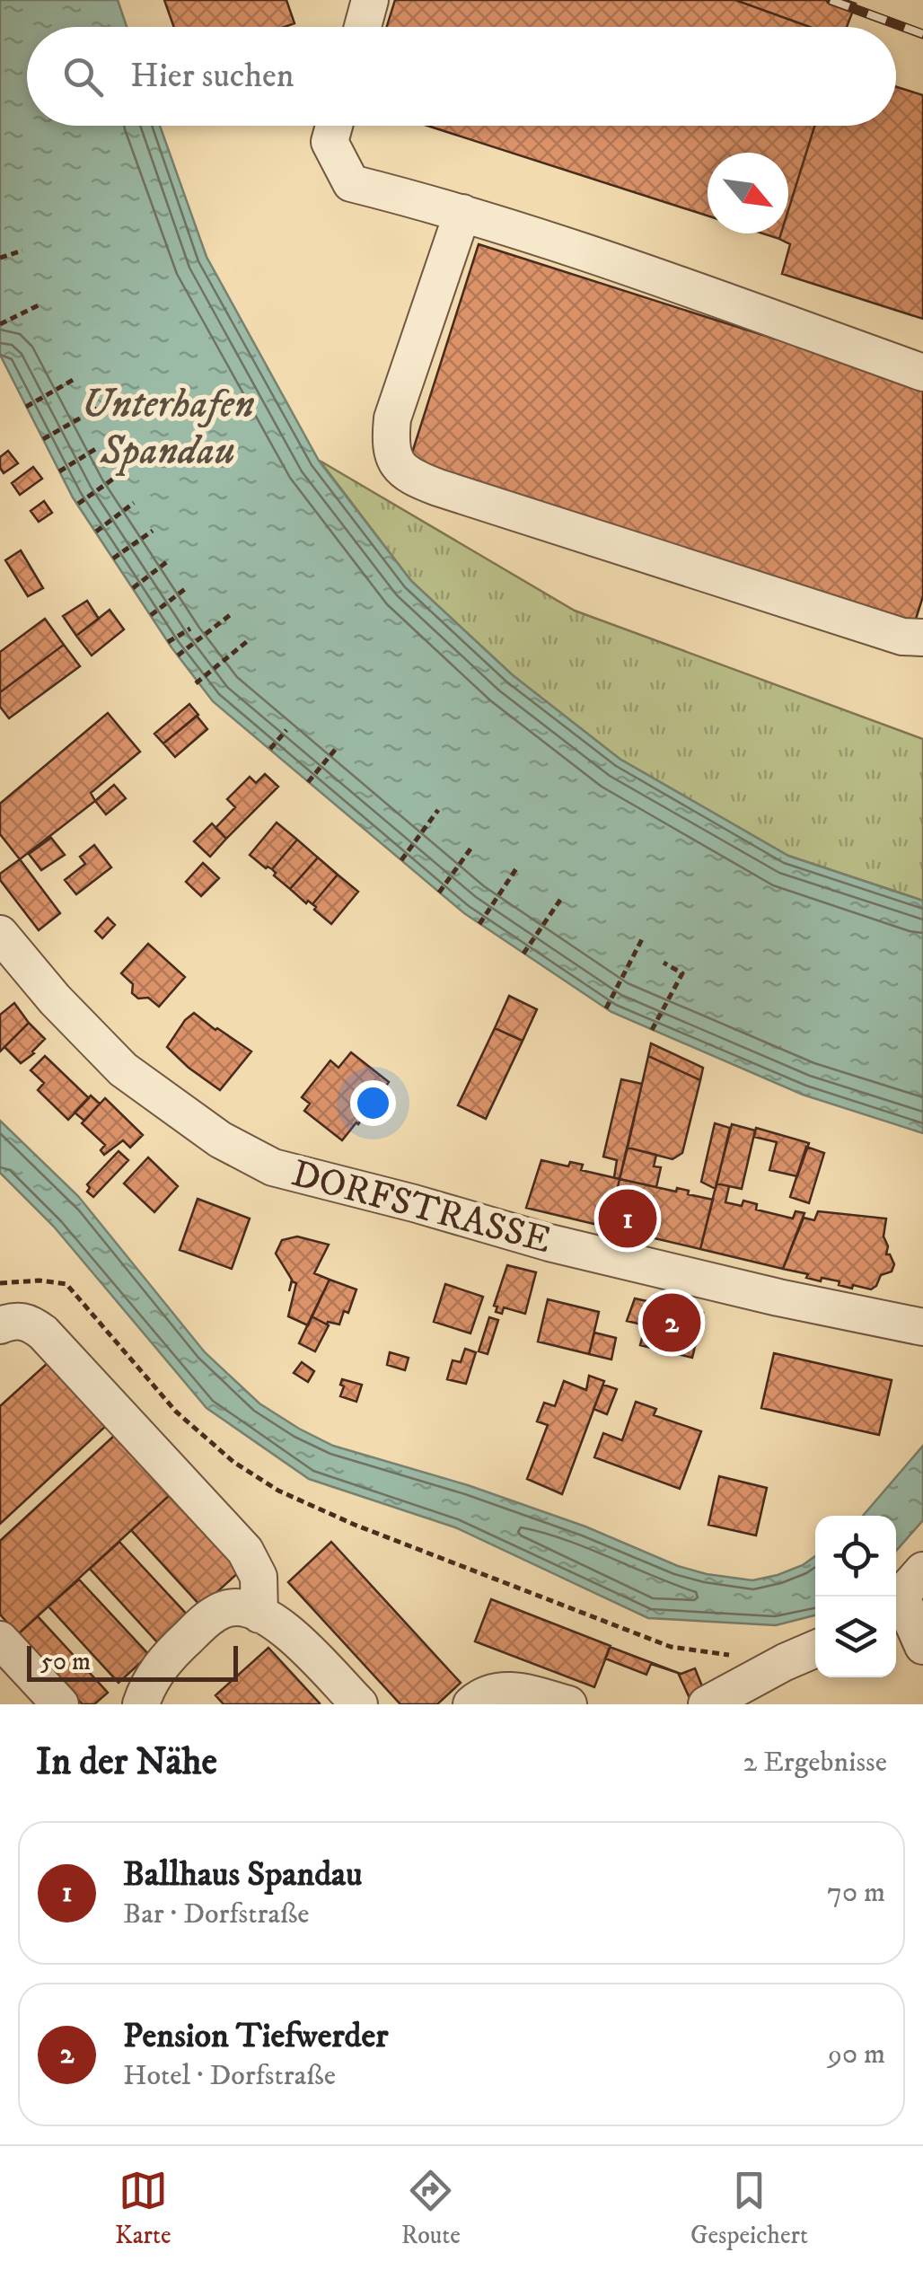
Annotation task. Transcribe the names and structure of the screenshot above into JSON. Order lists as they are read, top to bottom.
{
  "streets": {
    "street": ["DORFSTRASSE"]
  },
  "water": ["Unterhafen Spandau"],
  "scale_bar": "50 m",
  "north": "bottom right",
  "page": {
    "search": "Hier suchen",
    "pins": ["1", "2"],
    "scale": "50 m",
    "heading": ["In der Nähe", "2 Ergebnisse"],
    "list": [
      {
        "mark": "1",
        "name": "Ballhaus Spandau",
        "note": "Bar · Dorfstraße",
        "value": "70 m"
      },
      {
        "mark": "2",
        "name": "Pension Tiefwerder",
        "note": "Hotel · Dorfstraße",
        "value": "90 m"
      }
    ],
    "nav": ["Karte", "Route", "Gespeichert"]
  }
}
